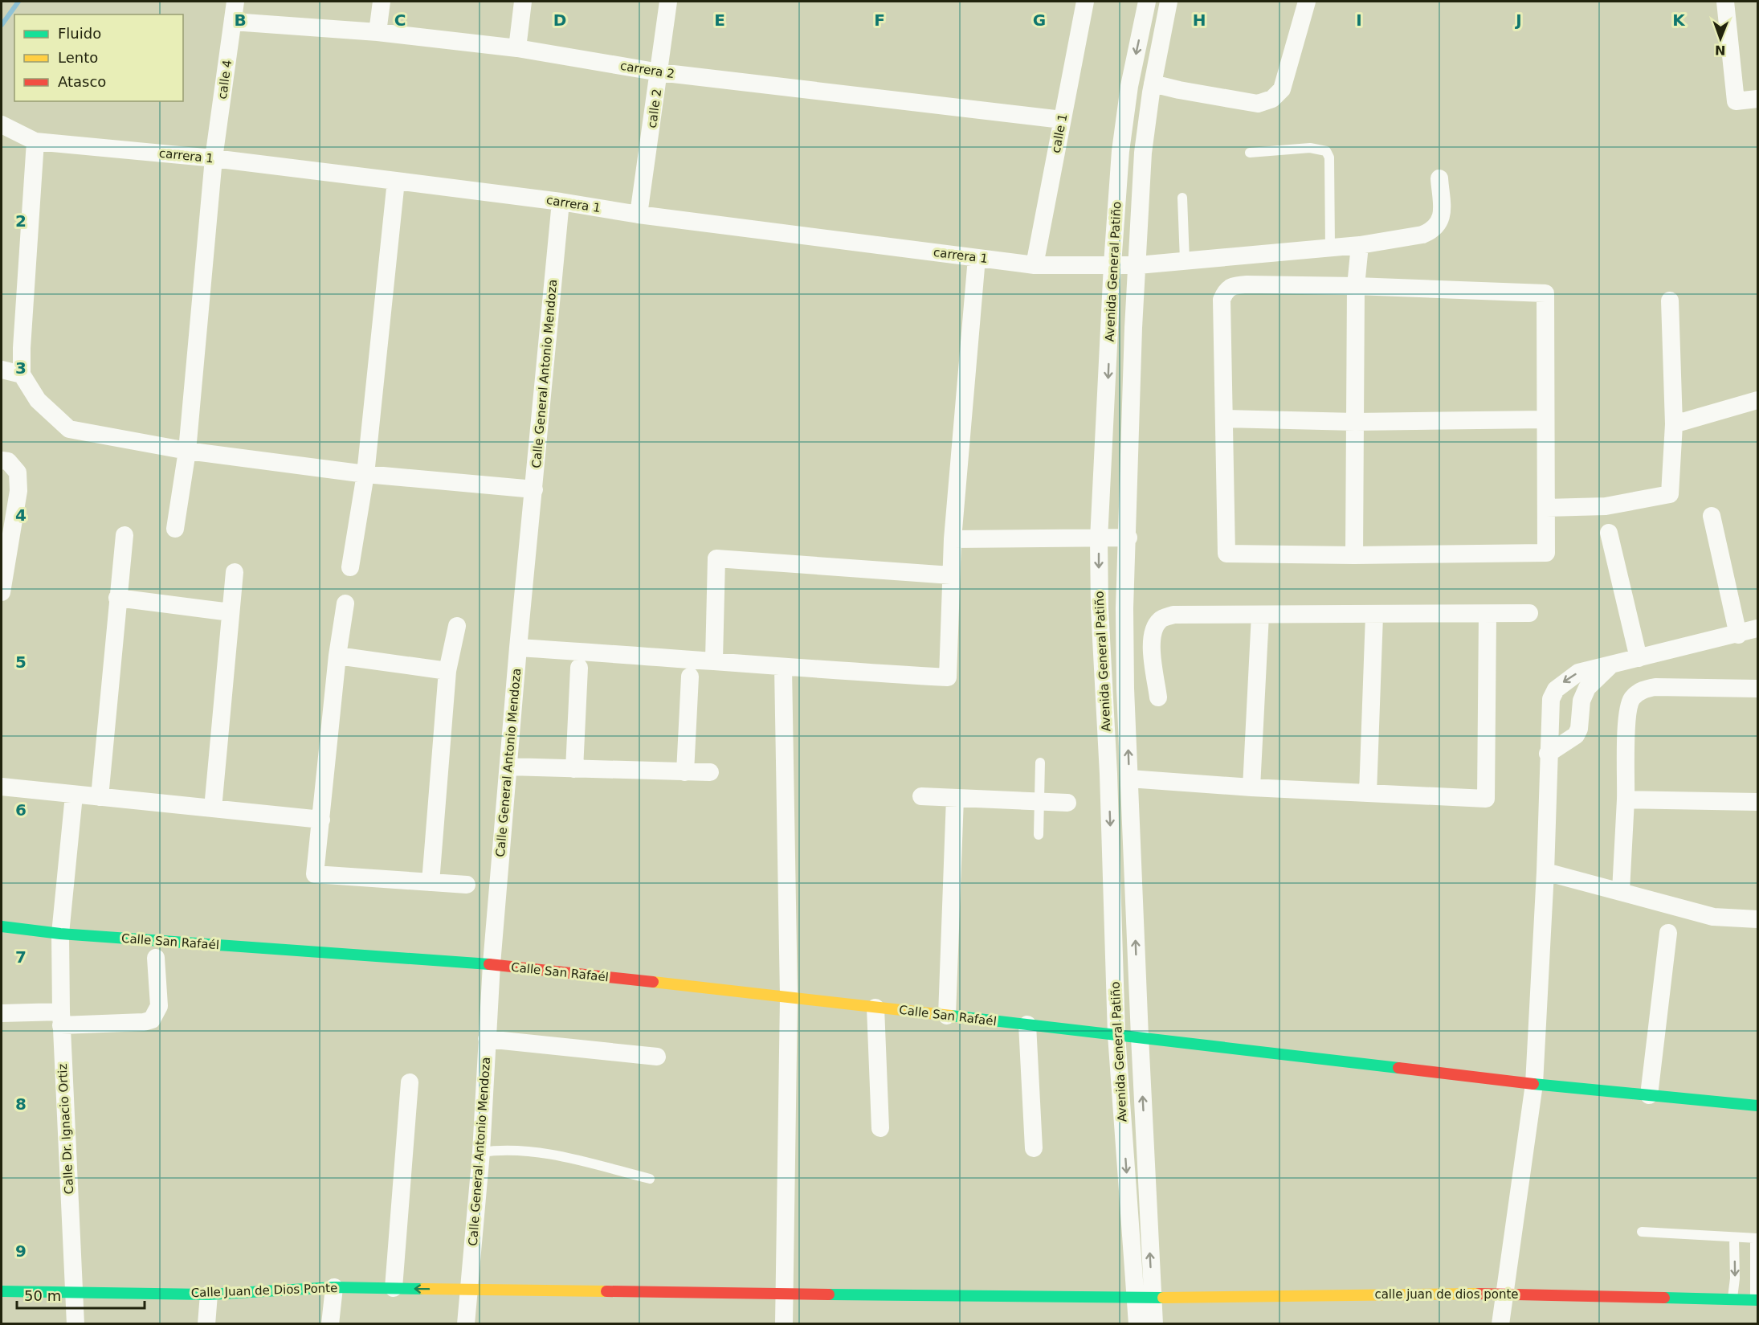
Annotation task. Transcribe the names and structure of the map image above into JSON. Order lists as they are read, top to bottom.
{
  "streets": {
    "street": [
      "carrera 2",
      "calle 4",
      "calle 2",
      "calle 1",
      "carrera 1",
      "Avenida General Patiño",
      "Calle General Antonio Mendoza",
      "Calle San Rafaél",
      "Calle Dr. Ignacio Ortiz",
      "Calle Juan de Dios Ponte",
      "calle juan de dios ponte"
    ]
  },
  "crossings": [
    ["carrera 2", "calle 4"],
    ["carrera 2", "calle 2"],
    ["carrera 2", "calle 1"],
    ["calle 4", "carrera 1"],
    ["calle 2", "carrera 1"],
    ["calle 1", "carrera 1"],
    ["carrera 1", "Avenida General Patiño"],
    ["carrera 1", "Calle General Antonio Mendoza"],
    ["Avenida General Patiño", "Calle San Rafaél"],
    ["Avenida General Patiño", "calle juan de dios ponte"],
    ["Calle General Antonio Mendoza", "Calle San Rafaél"],
    ["Calle General Antonio Mendoza", "Calle Juan de Dios Ponte"],
    ["Calle San Rafaél", "Calle Dr. Ignacio Ortiz"],
    ["Calle Dr. Ignacio Ortiz", "Calle Juan de Dios Ponte"],
    ["Calle Juan de Dios Ponte", "calle juan de dios ponte"]
  ],
  "legend": ["Fluido", "Lento", "Atasco"],
  "scale_bar": "50 m",
  "north": "bottom",
  "grid": {
    "columns": [
      "B",
      "C",
      "D",
      "E",
      "F",
      "G",
      "H",
      "I",
      "J",
      "K"
    ],
    "rows": [
      "2",
      "3",
      "4",
      "5",
      "6",
      "7",
      "8",
      "9"
    ]
  }
}
